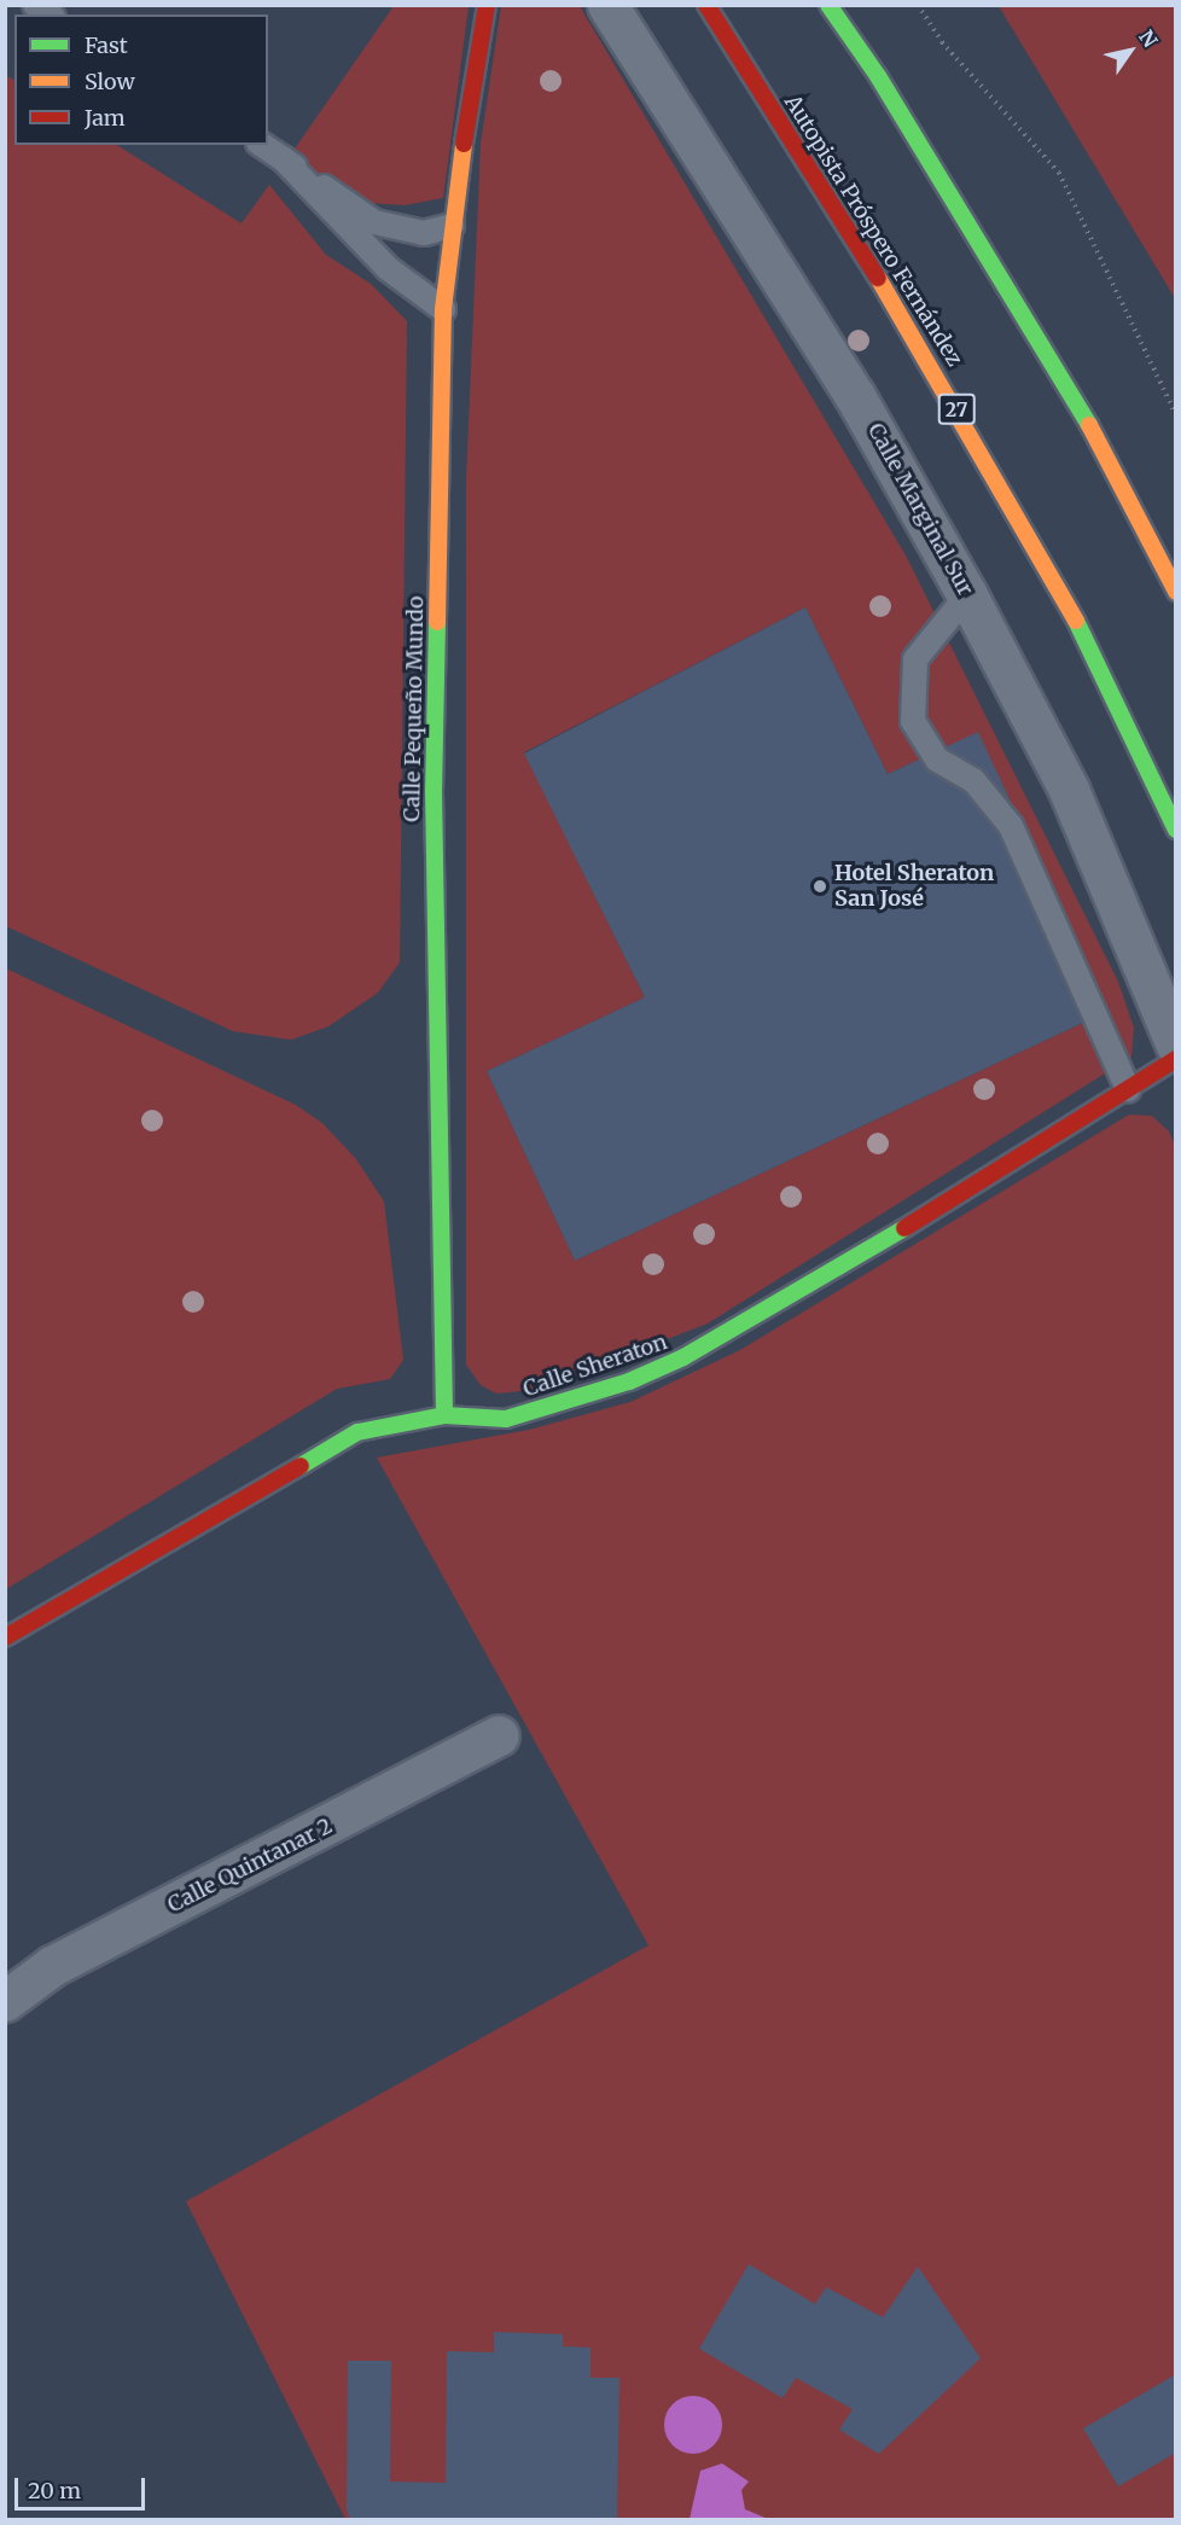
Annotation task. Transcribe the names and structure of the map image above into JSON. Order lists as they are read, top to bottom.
{
  "streets": {
    "main road": [
      "Autopista Próspero Fernández",
      "27",
      "Calle Pequeño Mundo",
      "Calle Sheraton"
    ],
    "street": ["Calle Marginal Sur", "Calle Quintanar 2"]
  },
  "crossings": [
    ["Calle Pequeño Mundo", "Calle Sheraton"]
  ],
  "places": ["Hotel Sheraton San José"],
  "legend": ["Fast", "Slow", "Jam"],
  "scale_bar": "20 m",
  "north": "top right"
}
